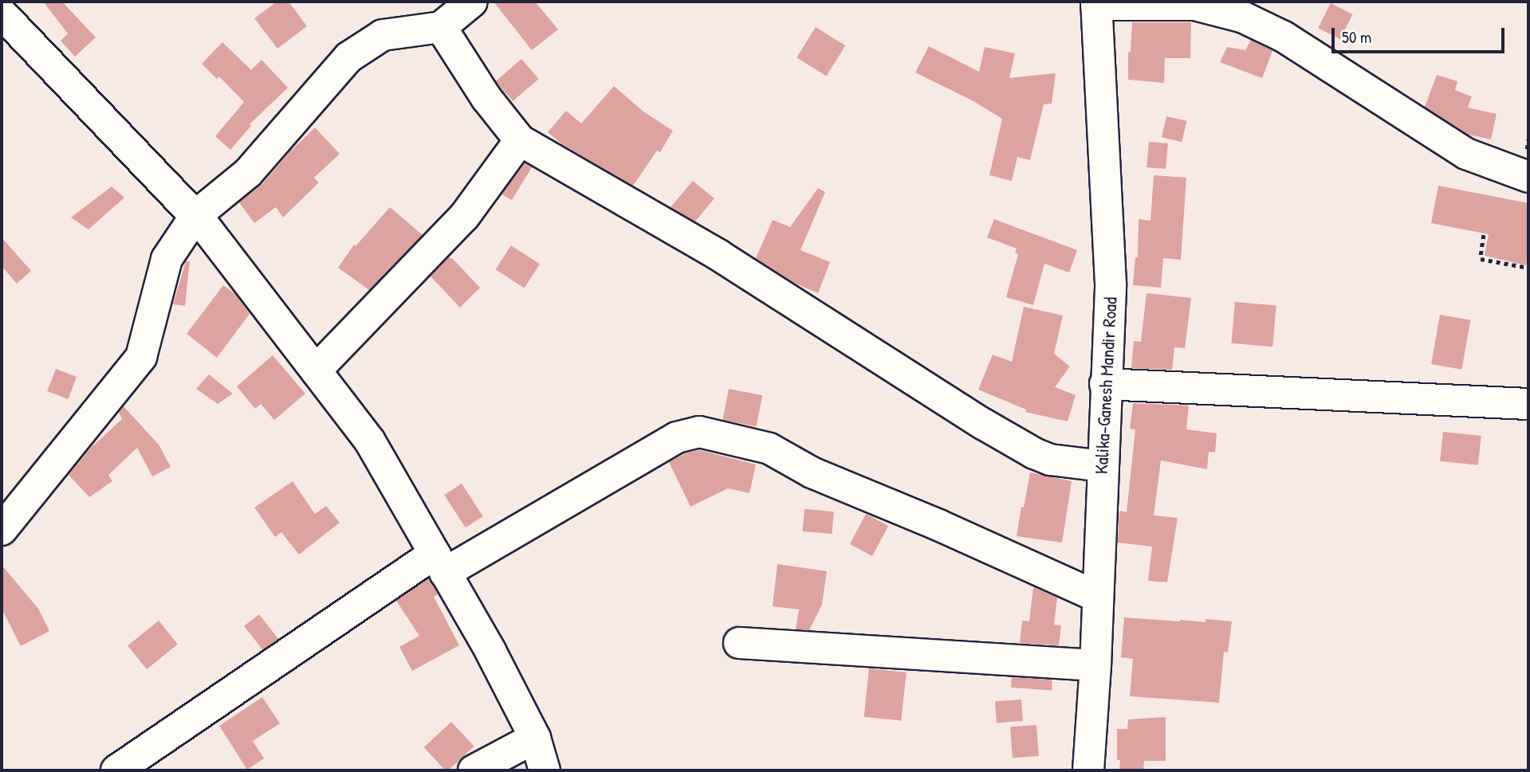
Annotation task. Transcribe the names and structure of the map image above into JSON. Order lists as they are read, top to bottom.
{
  "streets": {
    "street": ["Kalika-Ganesh Mandir Road"]
  },
  "scale_bar": "50 m"
}
